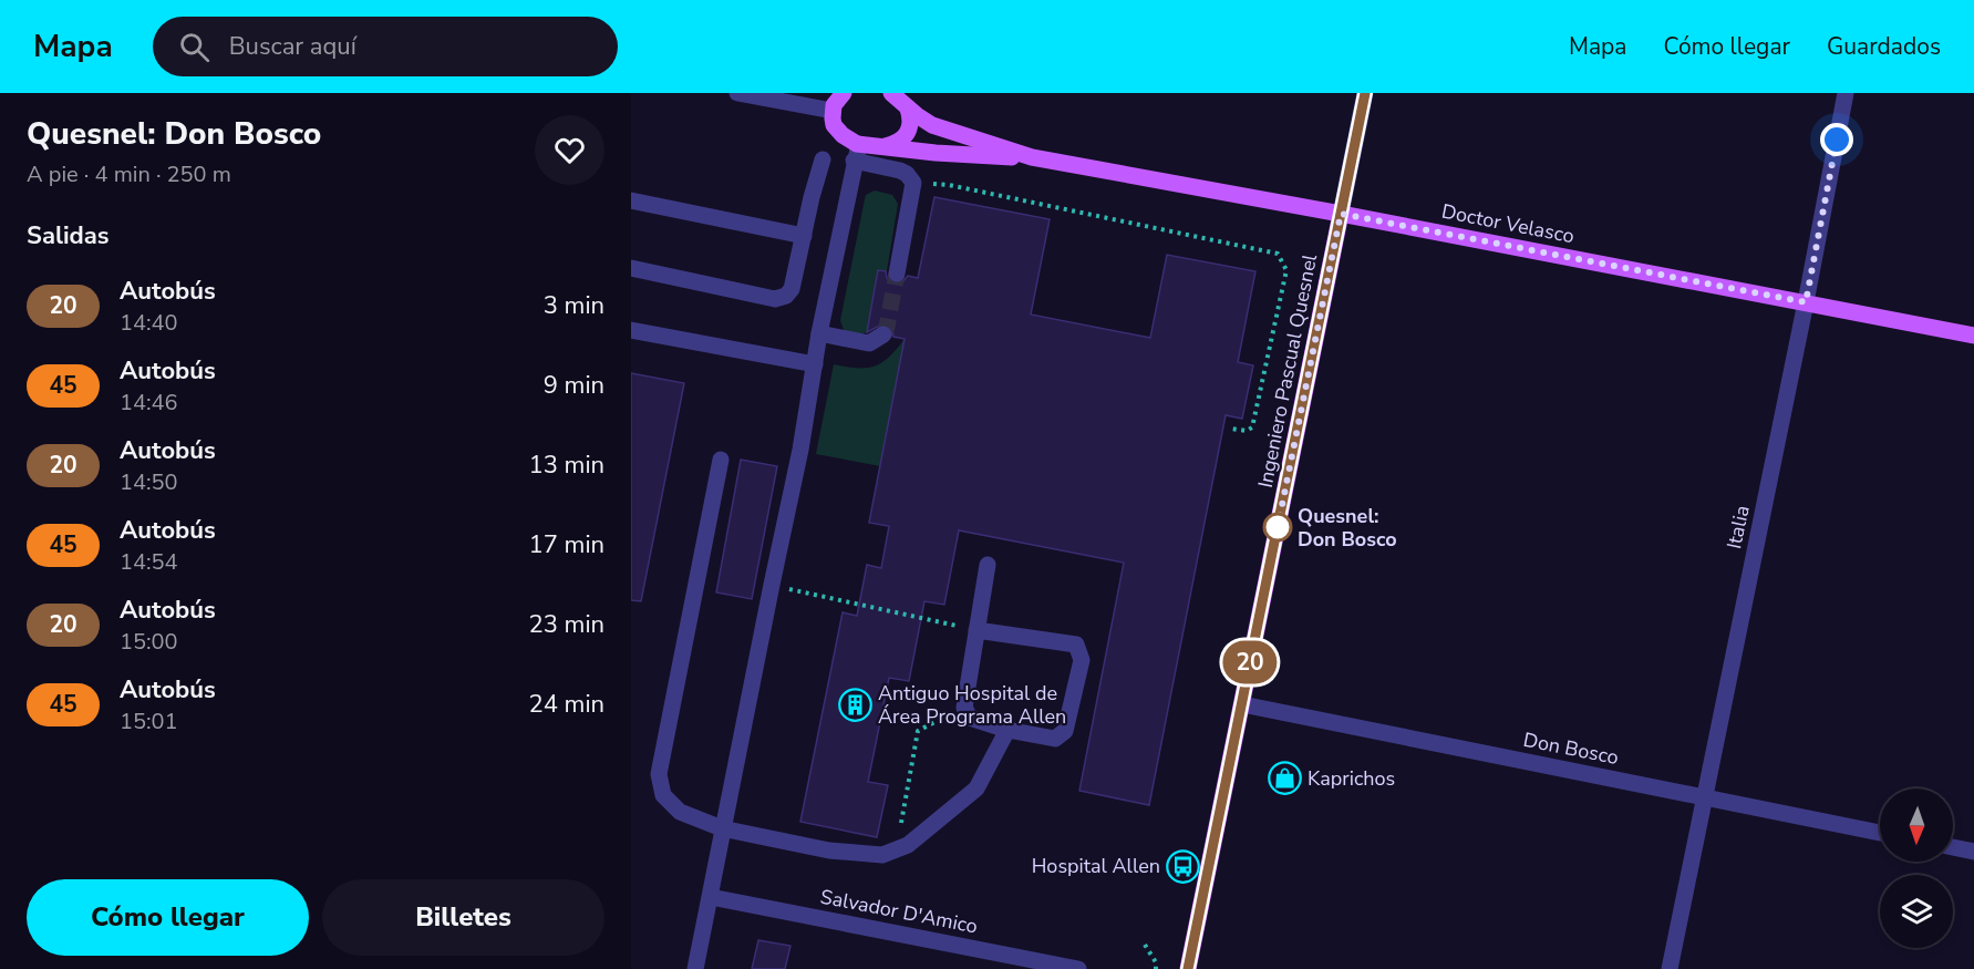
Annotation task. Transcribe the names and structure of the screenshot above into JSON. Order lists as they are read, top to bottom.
{
  "streets": {
    "main road": ["Doctor Velasco", "Ingeniero Pascual Quesnel"],
    "street": ["Italia", "Don Bosco", "Salvador D'Amico"]
  },
  "crossings": [
    ["Doctor Velasco", "Ingeniero Pascual Quesnel"],
    ["Doctor Velasco", "Italia"],
    ["Ingeniero Pascual Quesnel", "Don Bosco"],
    ["Italia", "Don Bosco"]
  ],
  "places": {
    "other": ["Quesnel: Don Bosco"],
    "building": ["Antiguo Hospital de Área Programa Allen"],
    "shop": ["Kaprichos"],
    "bus stop": ["Hospital Allen"]
  },
  "lines": ["bus line 20"],
  "north": "bottom",
  "page": {
    "header": "Mapa",
    "search": "Buscar aquí",
    "nav": ["Mapa", "Cómo llegar", "Guardados"],
    "heading": [
      ["Quesnel: Don Bosco", "A pie · 4 min · 250 m"],
      "Salidas"
    ],
    "on_map": "20",
    "list": [
      {
        "mark": "20",
        "name": "Autobús",
        "note": "14:40",
        "value": "3 min"
      },
      {
        "mark": "45",
        "name": "Autobús",
        "note": "14:46",
        "value": "9 min"
      },
      {
        "mark": "20",
        "name": "Autobús",
        "note": "14:50",
        "value": "13 min"
      },
      {
        "mark": "45",
        "name": "Autobús",
        "note": "14:54",
        "value": "17 min"
      },
      {
        "mark": "20",
        "name": "Autobús",
        "note": "15:00",
        "value": "23 min"
      },
      {
        "mark": "45",
        "name": "Autobús",
        "note": "15:01",
        "value": "24 min"
      }
    ],
    "buttons": ["Cómo llegar", "Billetes"]
  }
}
